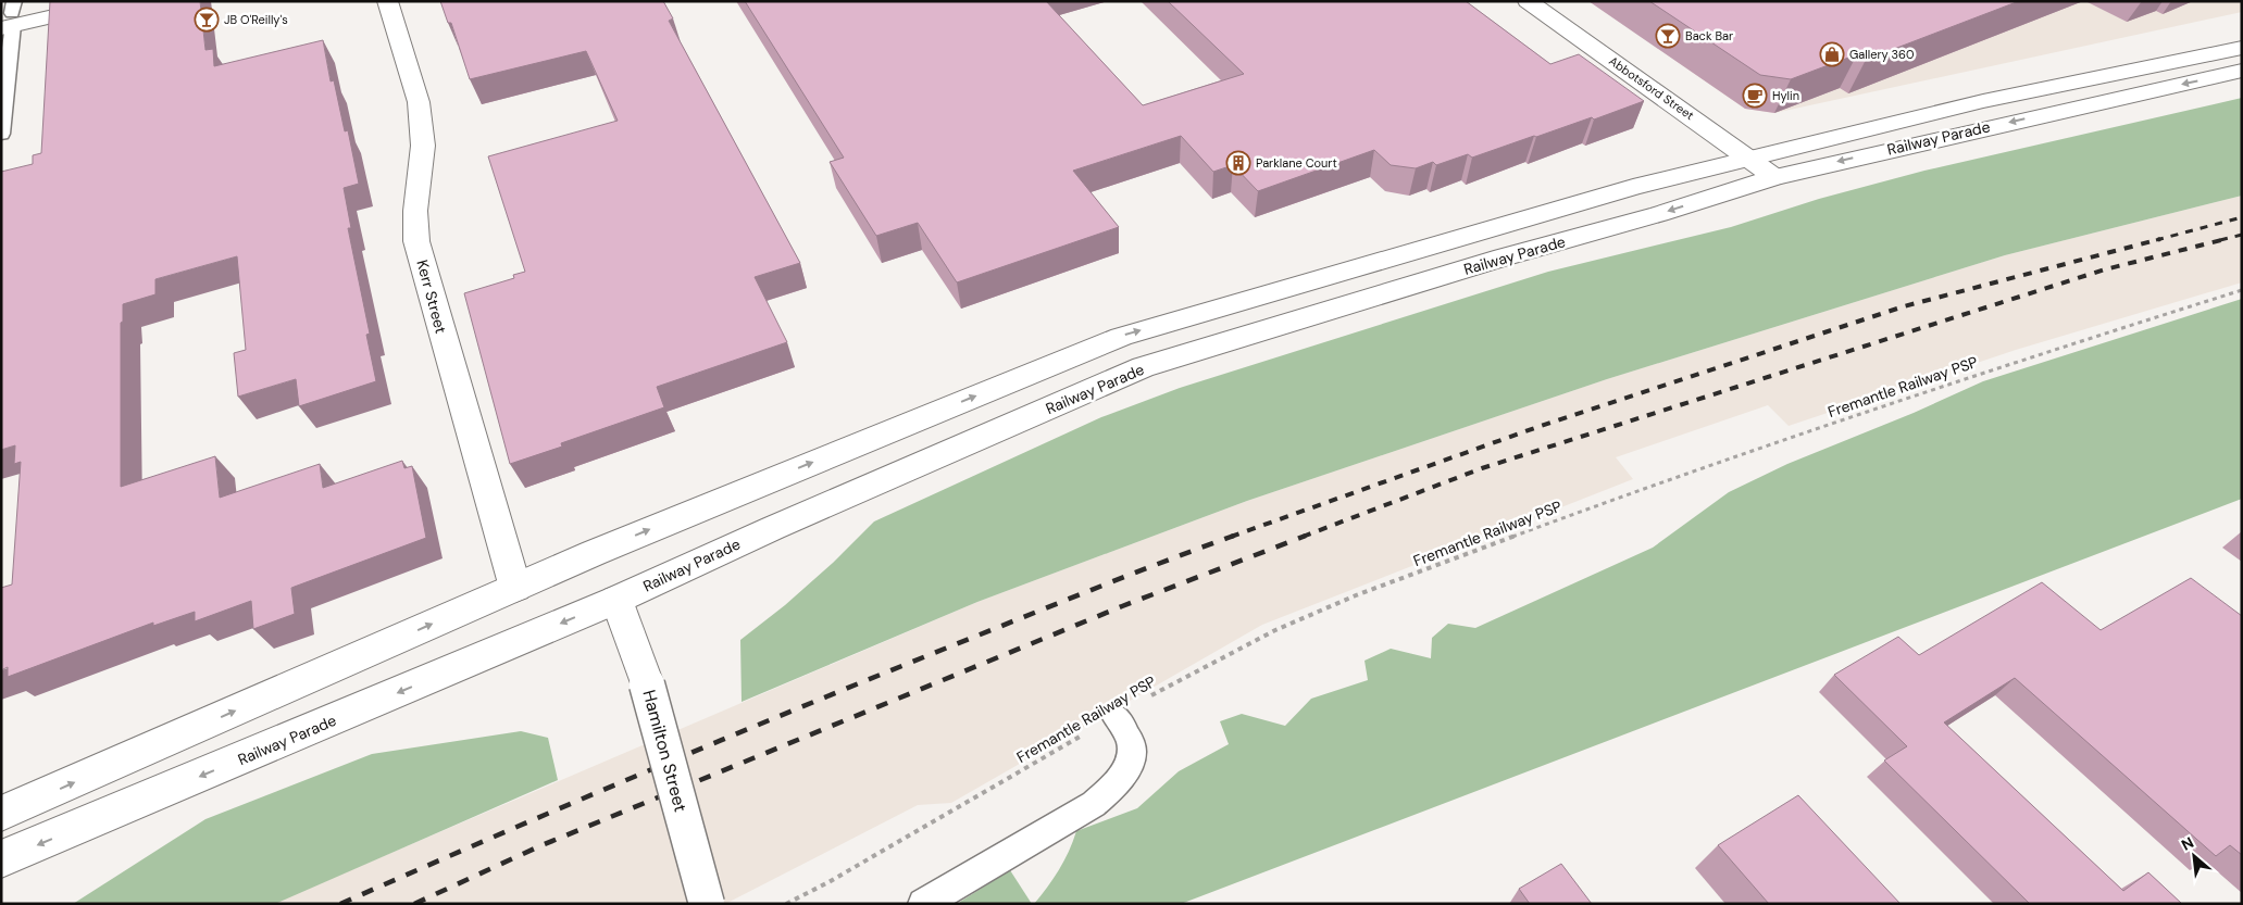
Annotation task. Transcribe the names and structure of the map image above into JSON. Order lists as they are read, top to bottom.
{
  "streets": {
    "main road": [
      "Abbotsford Street",
      "Railway Parade",
      "Kerr Street",
      "Hamilton Street"
    ],
    "path": ["Fremantle Railway PSP"]
  },
  "crossings": [
    ["Abbotsford Street", "Railway Parade"],
    ["Railway Parade", "Kerr Street"],
    ["Railway Parade", "Hamilton Street"]
  ],
  "places": {
    "bar": ["JB O'Reilly's", "Back Bar"],
    "shop": ["Gallery 360"],
    "cafe": ["Hylin"],
    "building": ["Parklane Court"]
  },
  "north": "top left"
}
